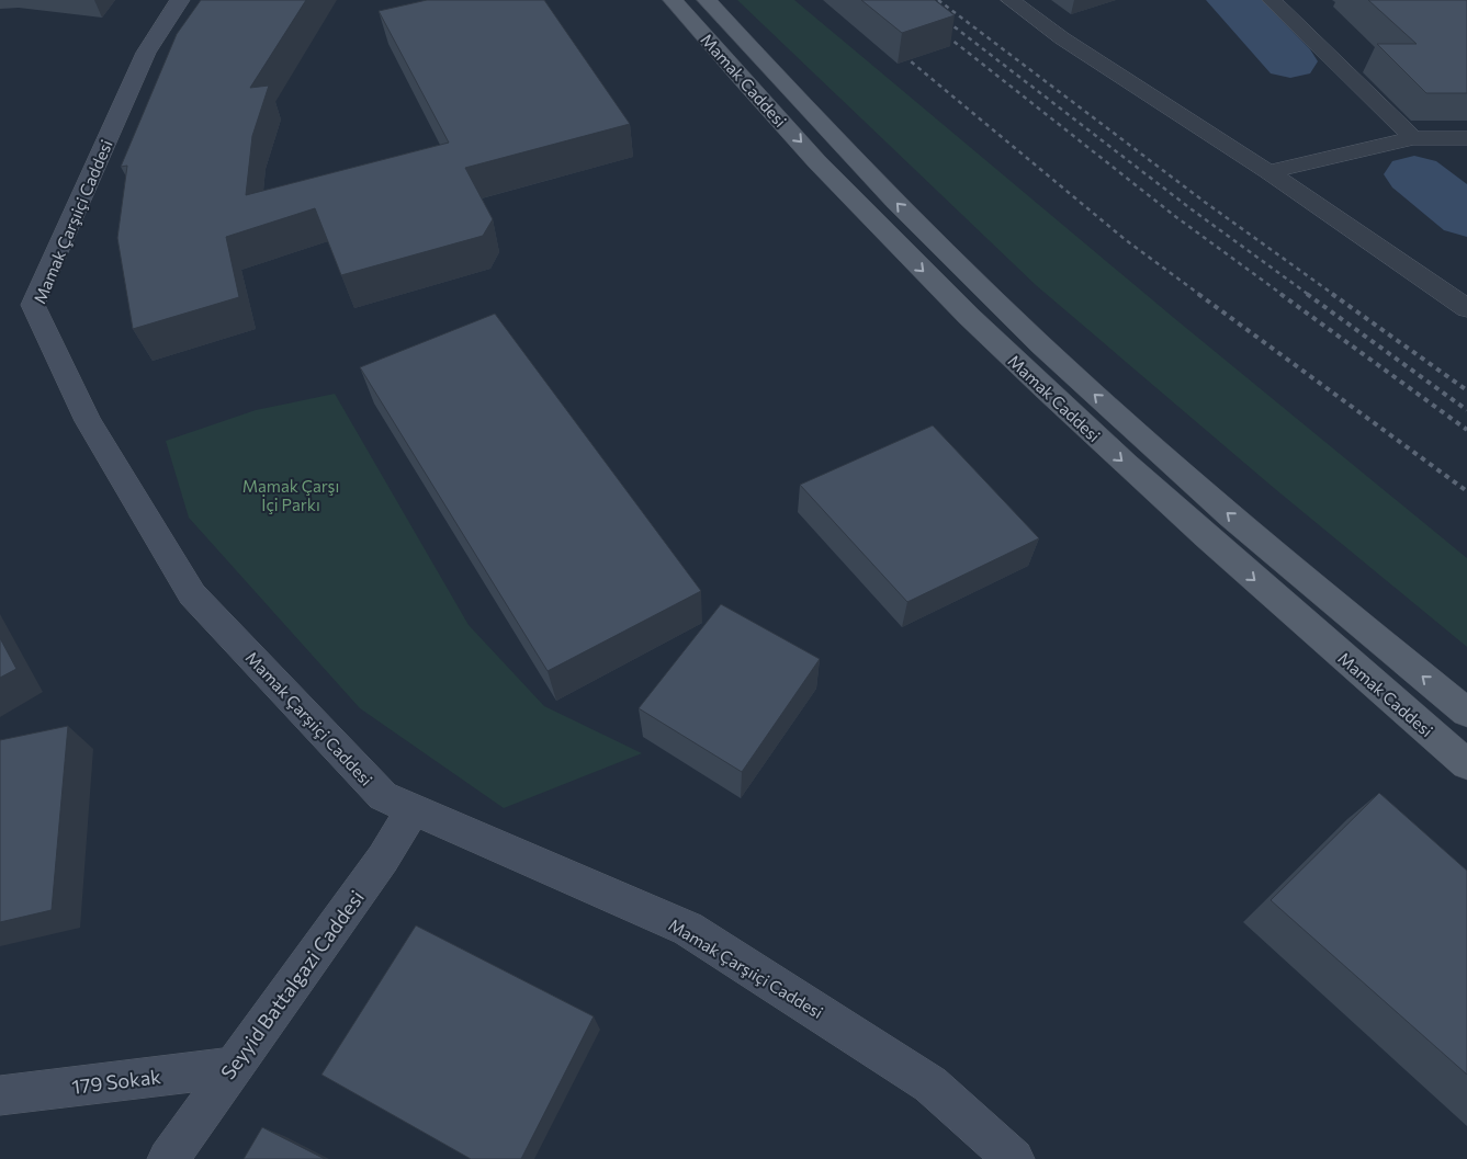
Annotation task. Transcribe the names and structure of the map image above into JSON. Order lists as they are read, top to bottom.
{
  "streets": {
    "main road": [
      "Mamak Caddesi",
      "Mamak Çarşıiçi Caddesi",
      "Seyyid Battalgazi Caddesi",
      "179 Sokak"
    ]
  },
  "crossings": [
    ["Mamak Çarşıiçi Caddesi", "Seyyid Battalgazi Caddesi"],
    ["Seyyid Battalgazi Caddesi", "179 Sokak"]
  ],
  "parks": ["Mamak Çarşı İçi Parkı"]
}
